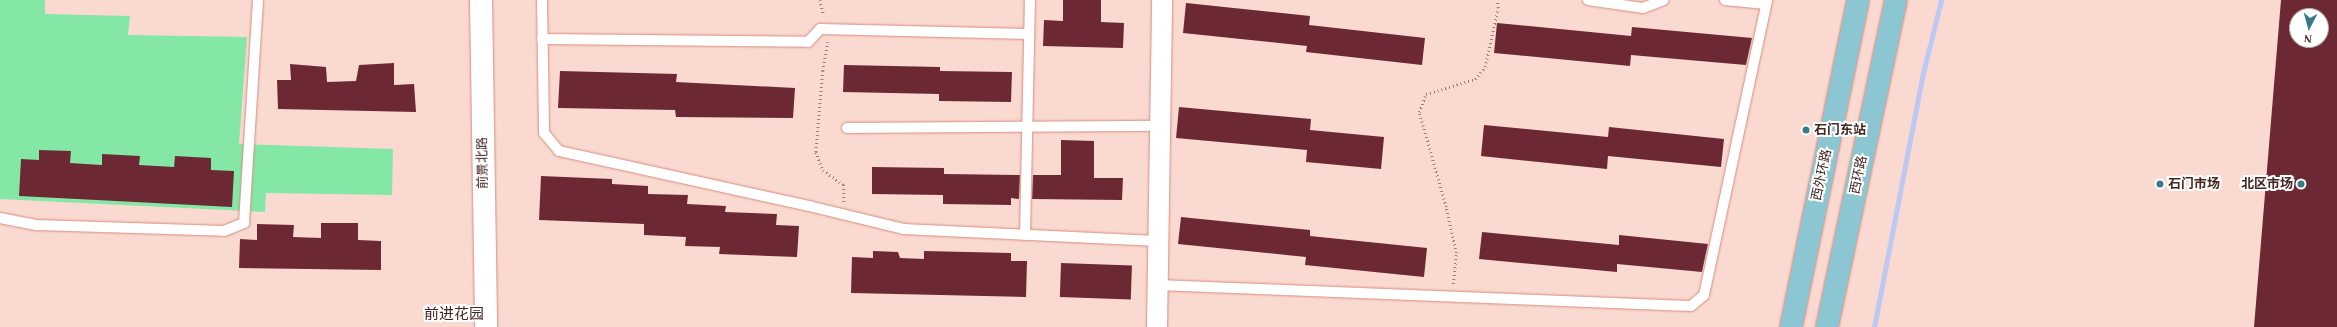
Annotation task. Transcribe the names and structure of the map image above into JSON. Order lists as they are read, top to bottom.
{
  "streets": {
    "main road": ["西外环路", "西环路"],
    "street": ["前景北路"]
  },
  "districts": ["前进花园"],
  "places": ["石门东站", "石门市场", "北区市场"],
  "north": "bottom"
}
